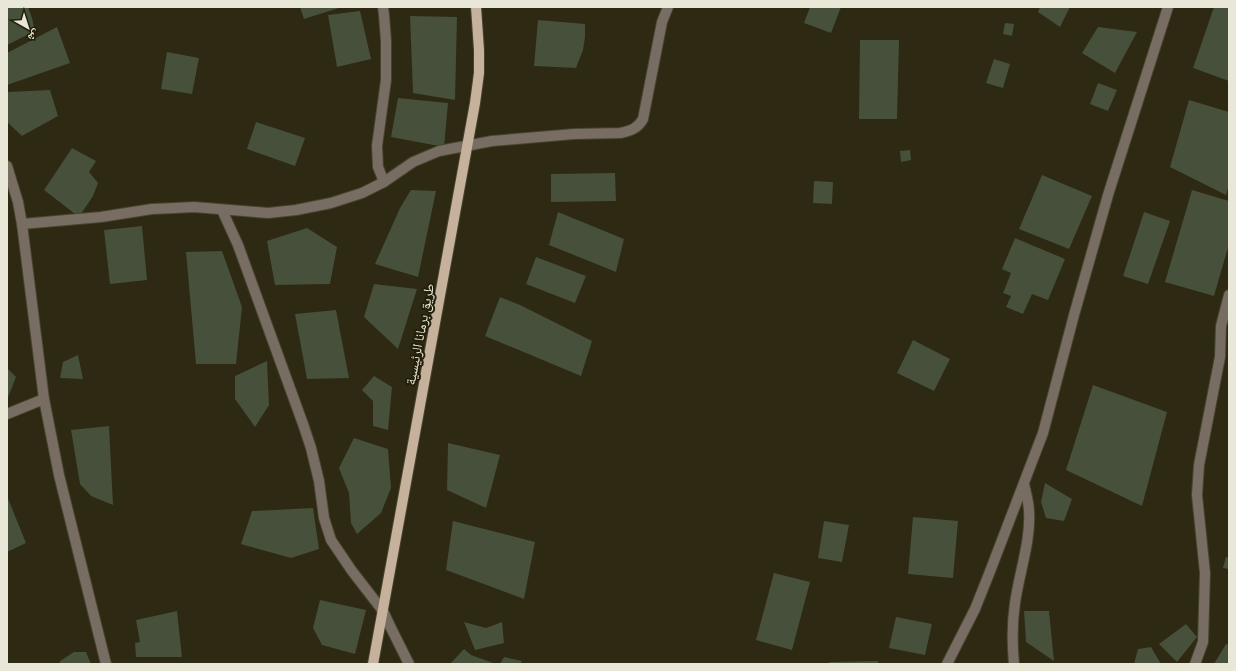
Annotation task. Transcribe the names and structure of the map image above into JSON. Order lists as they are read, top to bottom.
{
  "streets": {
    "main road": ["طريق برمانا الرئيسية"]
  },
  "north": "bottom right"
}
